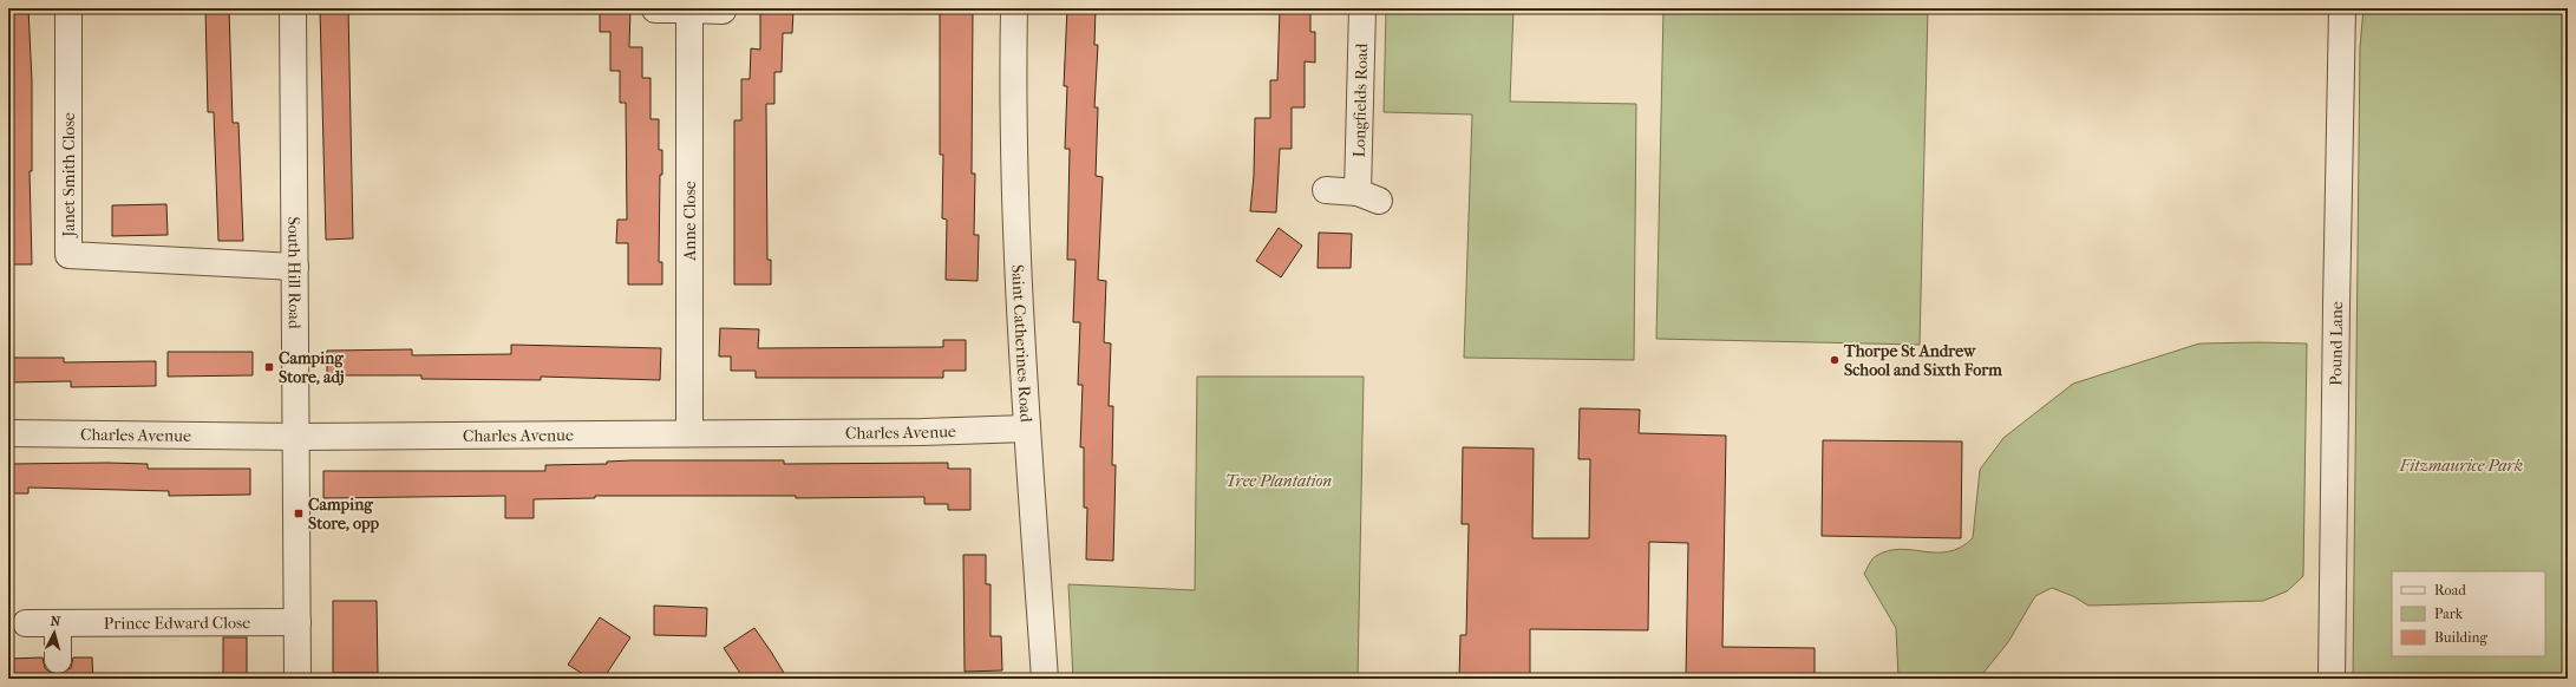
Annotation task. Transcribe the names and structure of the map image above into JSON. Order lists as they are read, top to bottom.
{
  "streets": {
    "street": [
      "Longfields Road",
      "Janet Smith Close",
      "Anne Close",
      "South Hill Road",
      "Saint Catherines Road",
      "Pound Lane",
      "Charles Avenue",
      "Prince Edward Close"
    ]
  },
  "crossings": [
    ["Janet Smith Close", "South Hill Road"],
    ["Anne Close", "Charles Avenue"],
    ["South Hill Road", "Charles Avenue"],
    ["South Hill Road", "Prince Edward Close"],
    ["Saint Catherines Road", "Charles Avenue"]
  ],
  "parks": ["Fitzmaurice Park", "Tree Plantation"],
  "places": {
    "other": ["Thorpe St Andrew School and Sixth Form"],
    "transit": ["Camping Store, adj", "Camping Store, opp"]
  },
  "legend": ["Road", "Park", "Building"],
  "north": "top"
}
